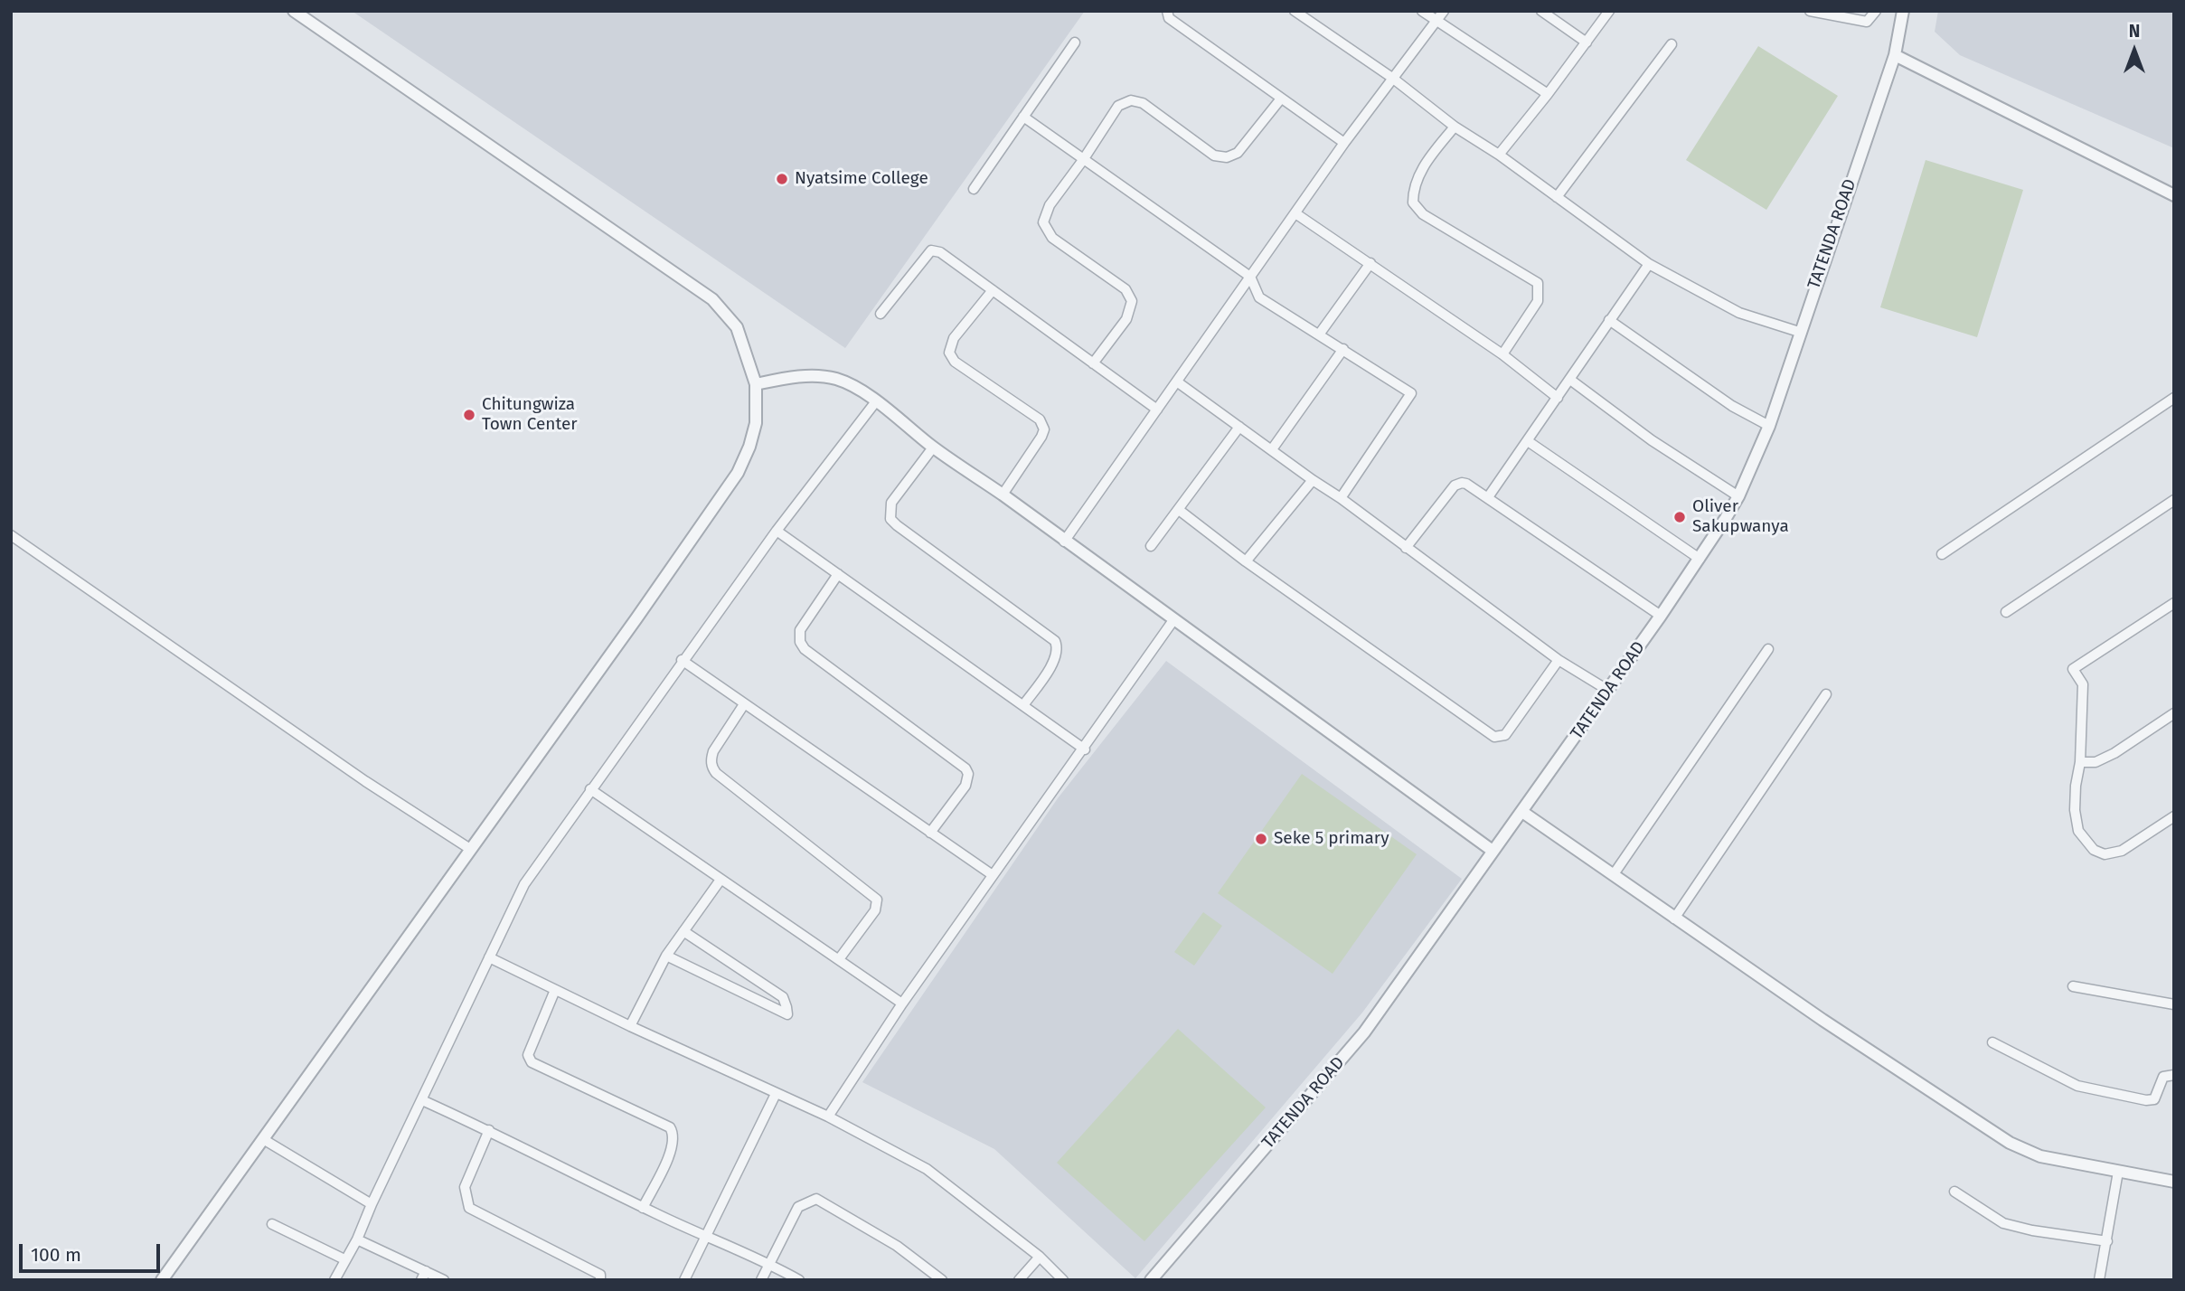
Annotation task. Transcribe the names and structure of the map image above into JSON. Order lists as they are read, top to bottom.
{
  "streets": {
    "street": ["TATENDA ROAD"]
  },
  "places": [
    "Nyatsime College",
    "Chitungwiza Town Center",
    "Oliver Sakupwanya",
    "Seke 5 primary"
  ],
  "scale_bar": "100 m",
  "north": "top"
}
